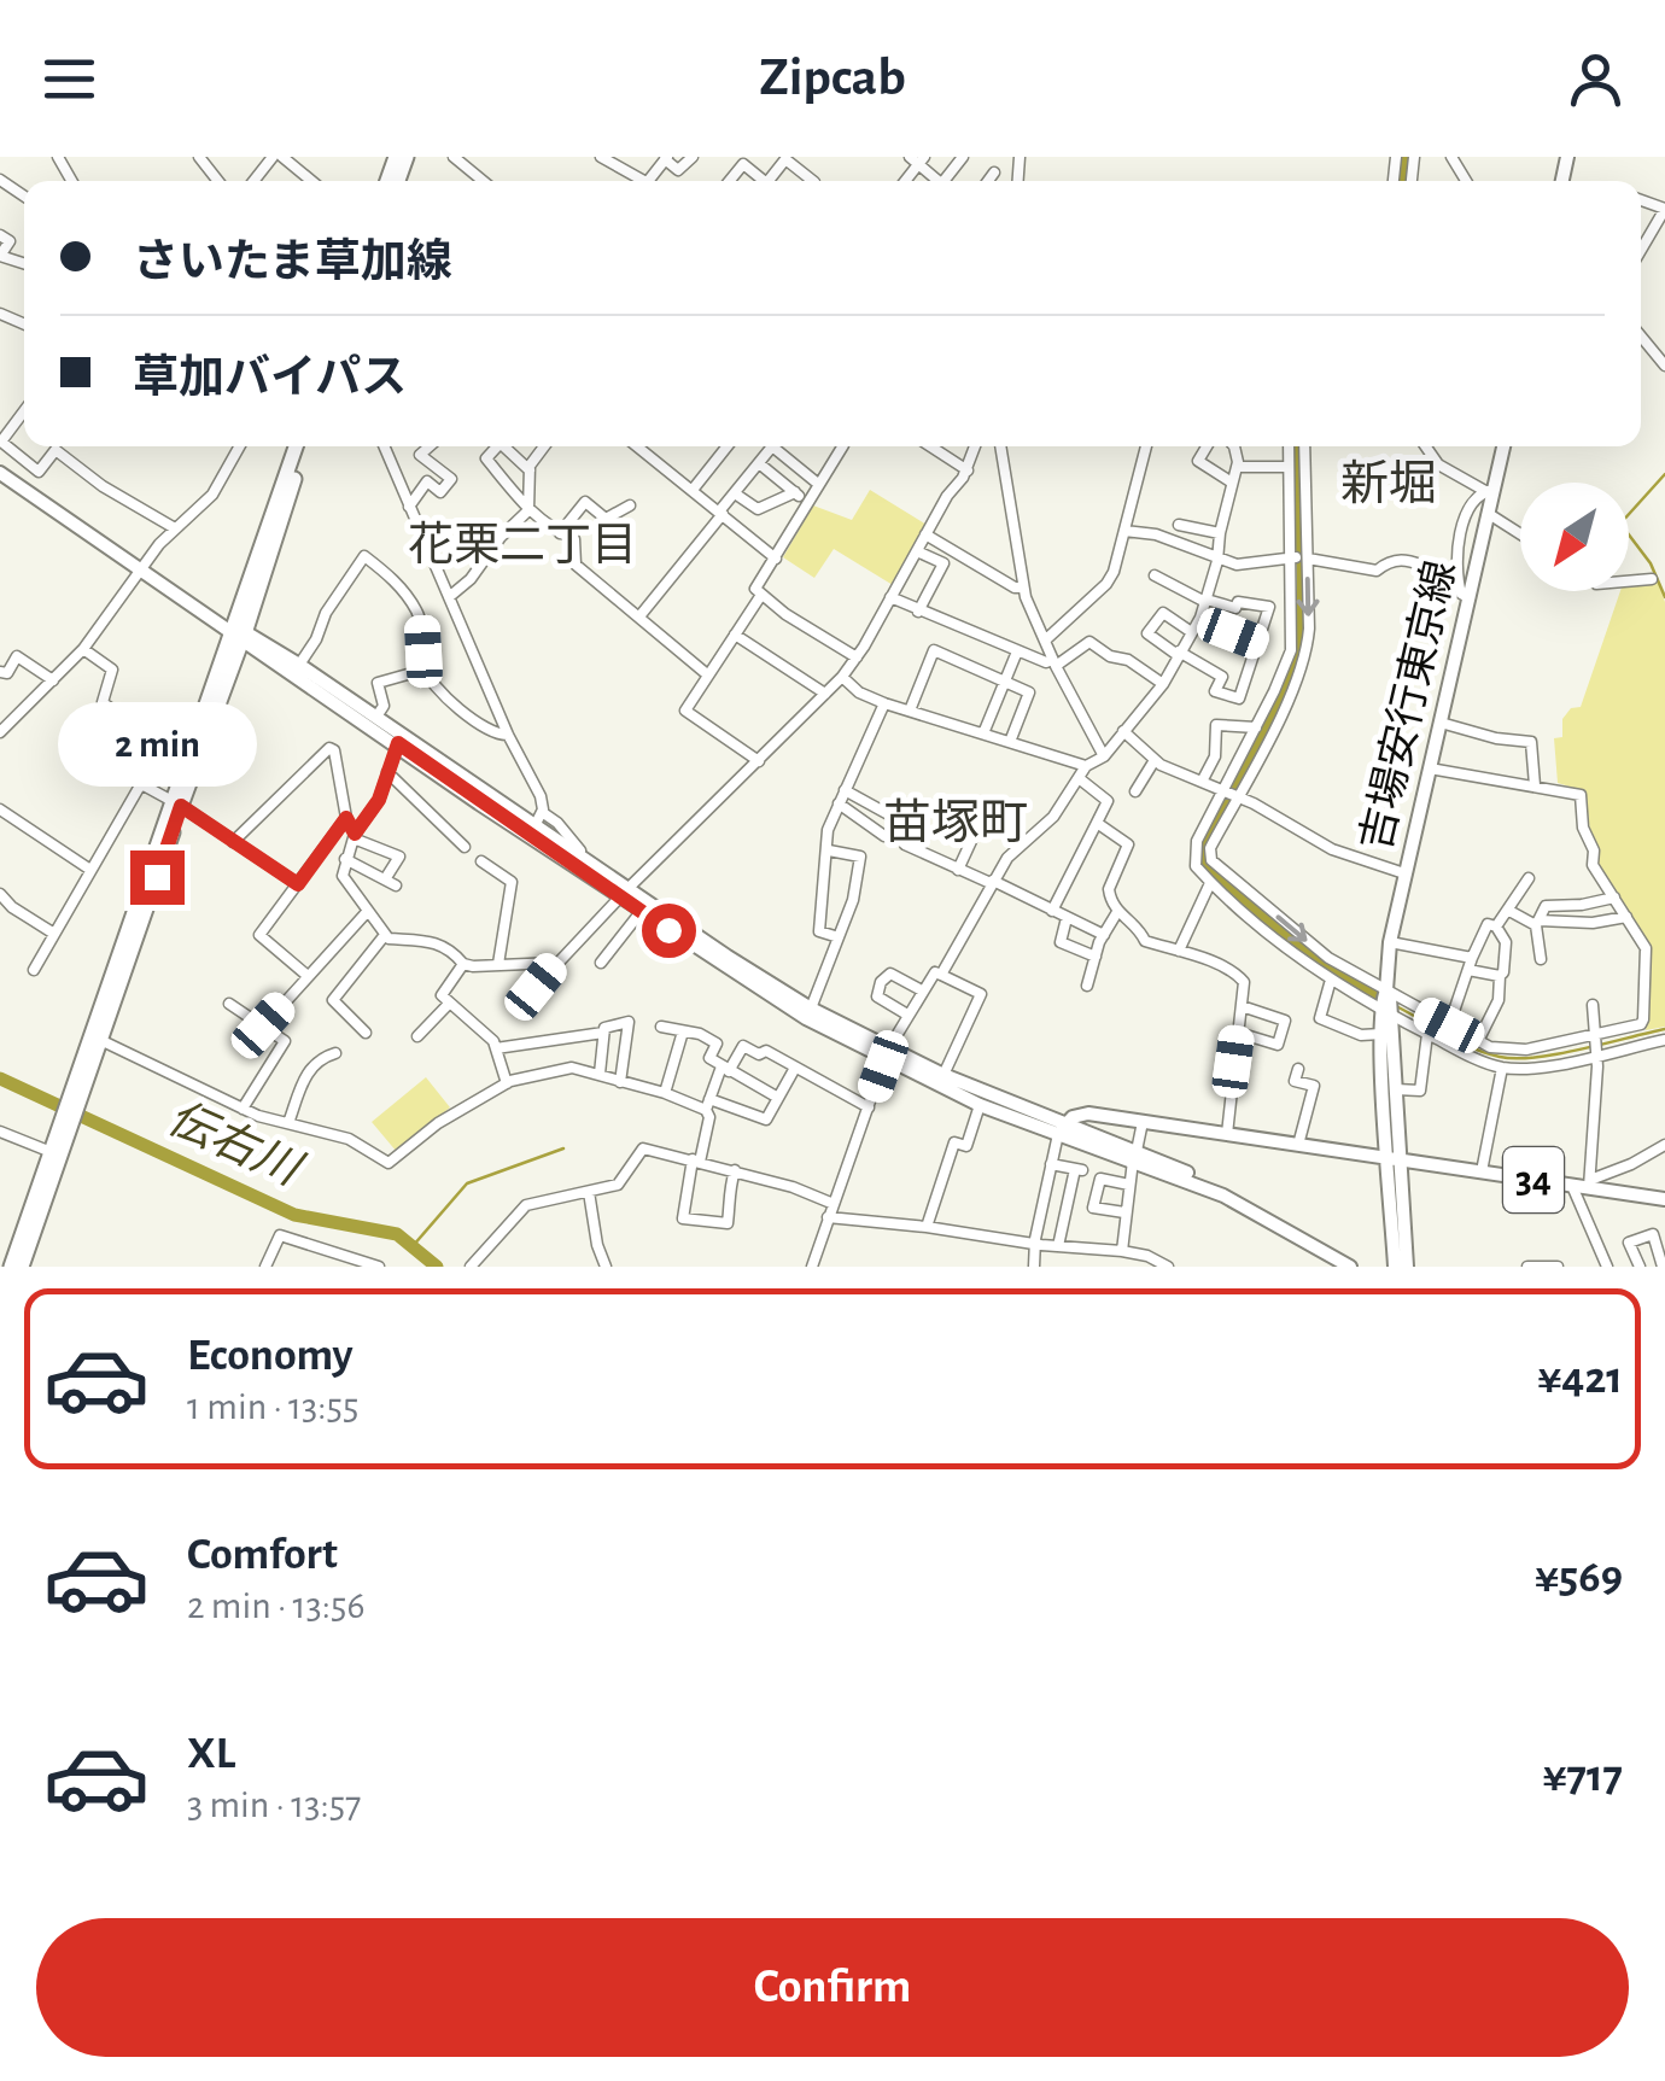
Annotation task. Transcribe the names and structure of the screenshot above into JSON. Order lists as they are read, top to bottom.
{
  "streets": {
    "main road": ["吉場安行東京線", "34"]
  },
  "crossings": [
    ["吉場安行東京線", "34"]
  ],
  "districts": ["新堀", "花栗二丁目", "苗塚町"],
  "water": ["伝右川"],
  "north": "bottom left",
  "page": {
    "header": "Zipcab",
    "banner": ["さいたま草加線", "草加バイパス"],
    "bubble": "2 min",
    "list": [
      {
        "name": "Economy",
        "note": "1 min · 13:55",
        "value": "¥421"
      },
      {
        "name": "Comfort",
        "note": "2 min · 13:56",
        "value": "¥569"
      },
      {
        "name": "XL",
        "note": "3 min · 13:57",
        "value": "¥717"
      }
    ],
    "buttons": "Confirm"
  }
}
